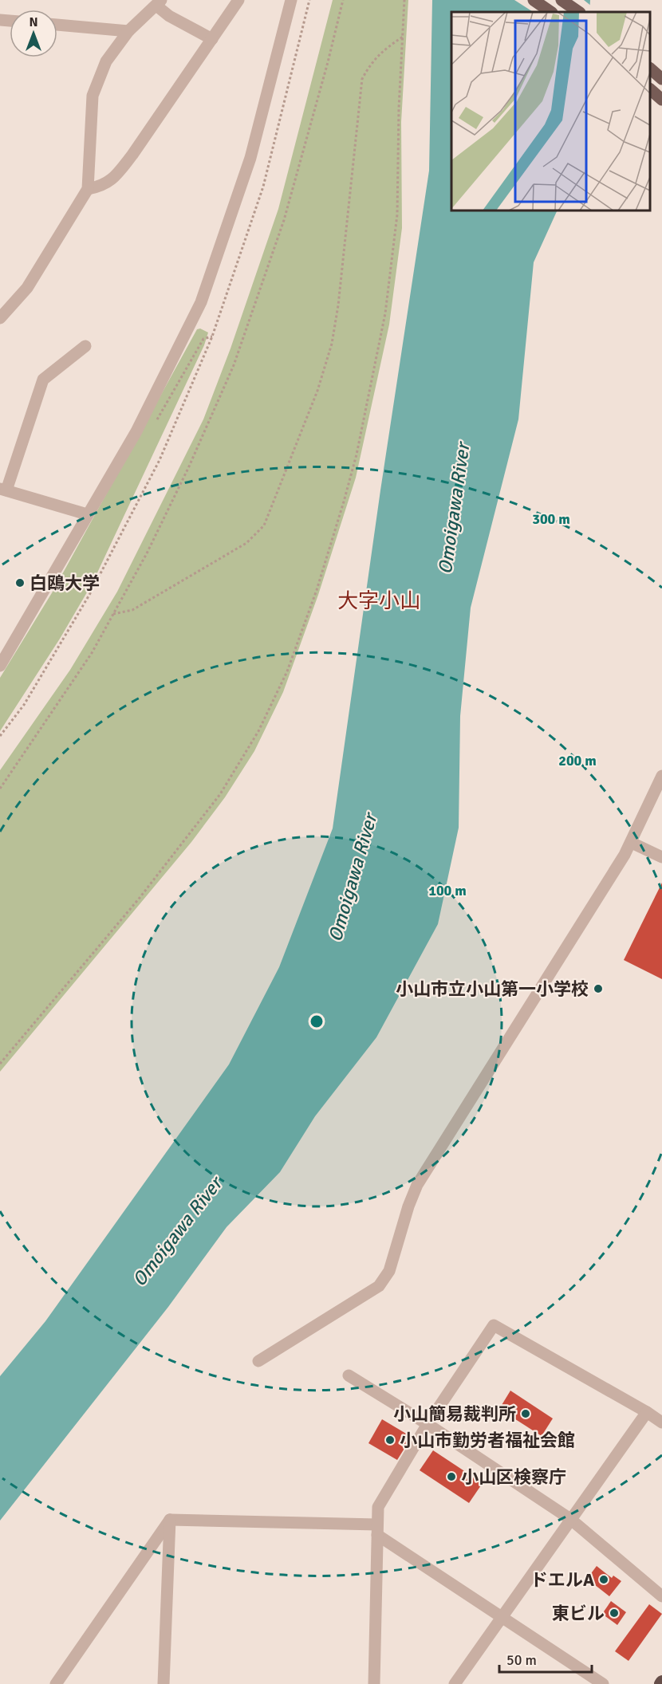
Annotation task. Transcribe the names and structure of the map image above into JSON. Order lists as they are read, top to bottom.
{
  "districts": ["大字小山"],
  "water": ["Omoigawa River"],
  "places": [
    "白鴎大学",
    "小山市立小山第一小学校",
    "小山簡易裁判所",
    "小山市勤労者福祉会館",
    "小山区検察庁",
    "ドエルA",
    "東ビル"
  ],
  "scale_bar": "50 m",
  "north": "top",
  "rings": ["300 m", "200 m", "100 m"]
}
